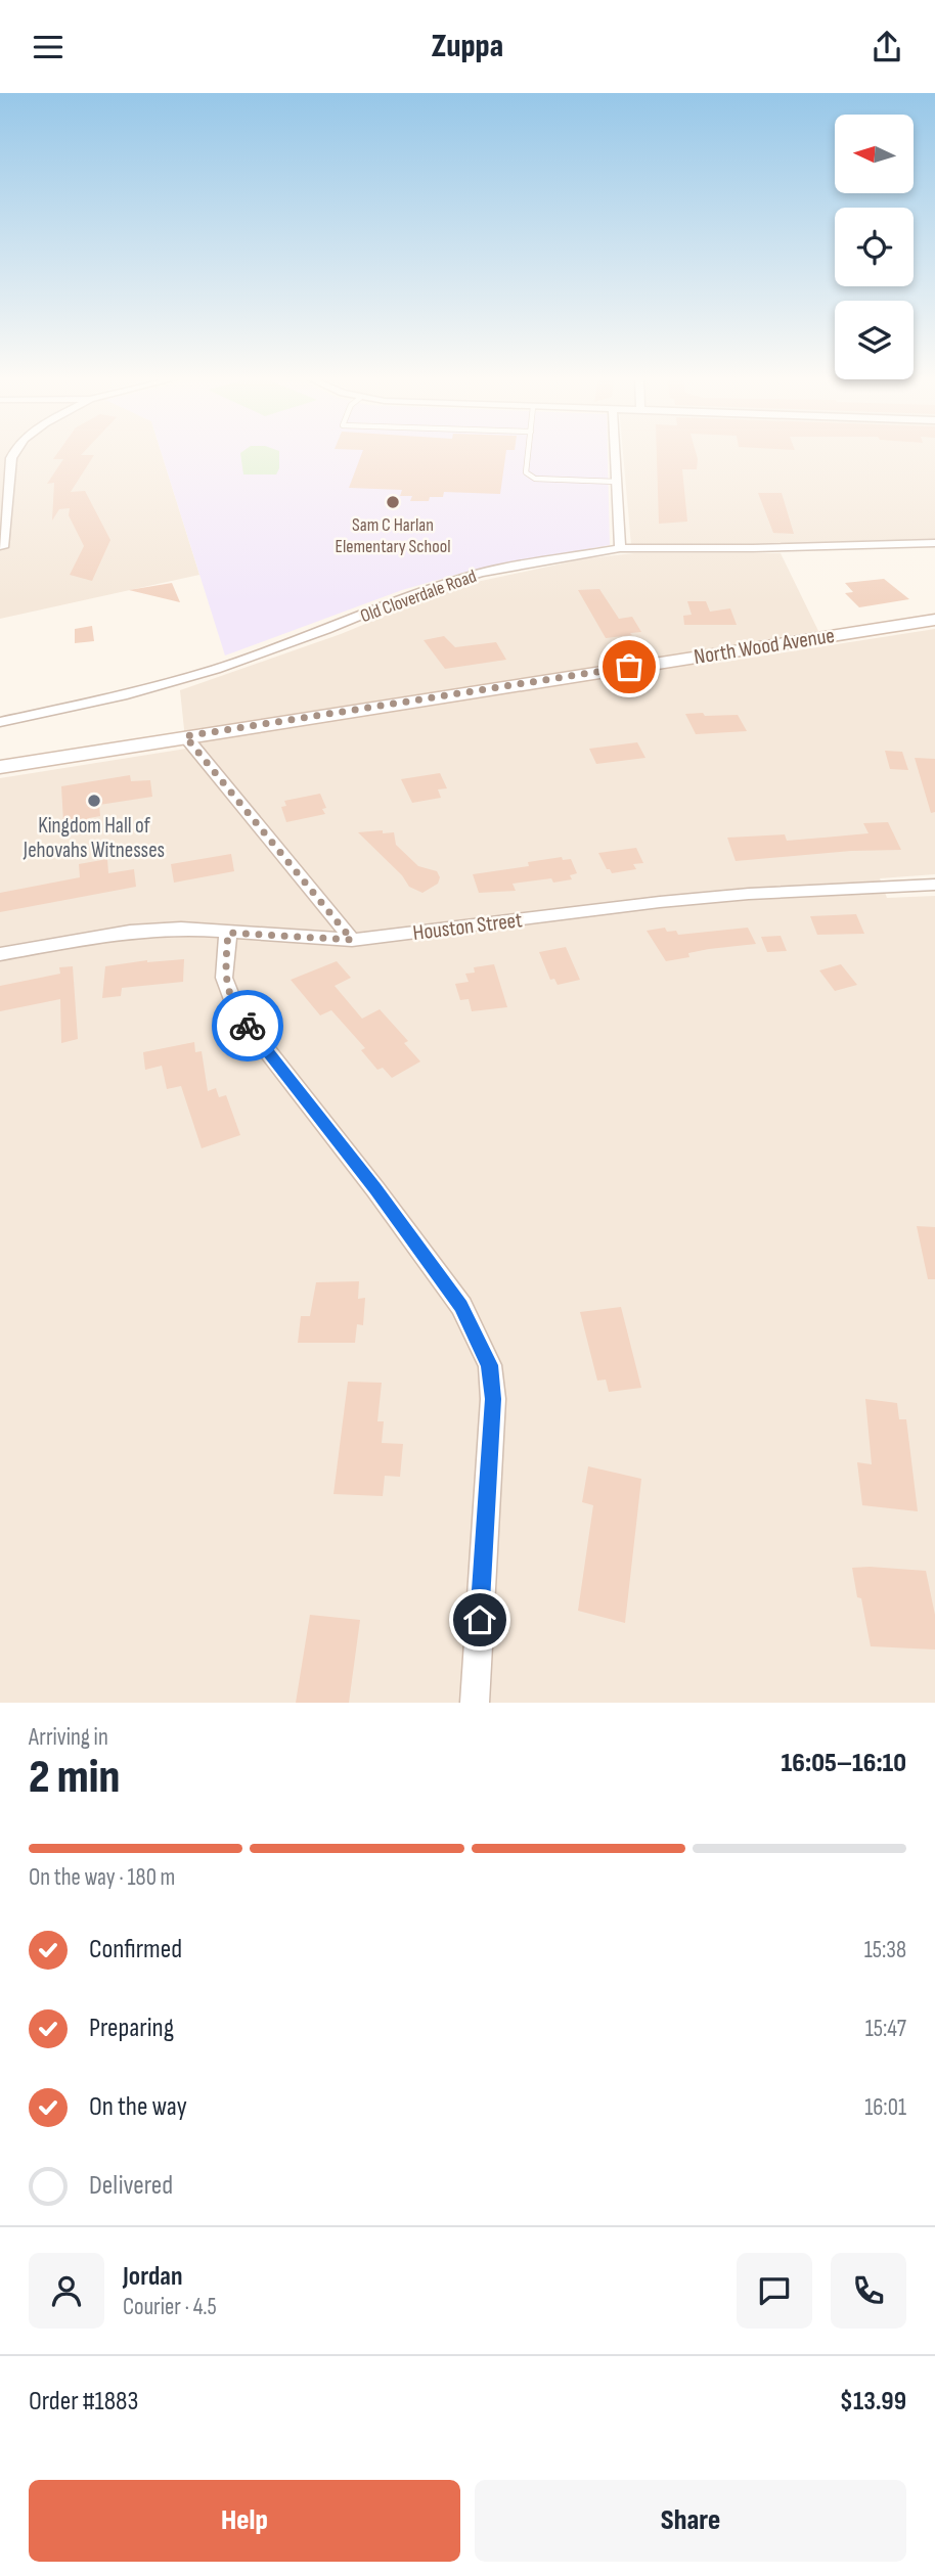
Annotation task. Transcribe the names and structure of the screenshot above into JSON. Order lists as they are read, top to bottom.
{
  "streets": {
    "main road": ["North Wood Avenue"],
    "street": ["Old Cloverdale Road", "Houston Street"]
  },
  "places": ["Sam C Harlan Elementary School", "Kingdom Hall of Jehovahs Witnesses"],
  "north": "left",
  "page": {
    "header": "Zuppa",
    "heading": ["2 min", "Arriving in", "16:05–16:10"],
    "panel": [
      "Jordan",
      "Courier · 4.5",
      "Order #1883",
      "$13.99"
    ],
    "bar": "On the way · 180 m",
    "list": [
      ["Confirmed", "15:38"],
      ["Preparing", "15:47"],
      ["On the way", "16:01"],
      "Delivered"
    ],
    "buttons": ["Help", "Share"]
  }
}
